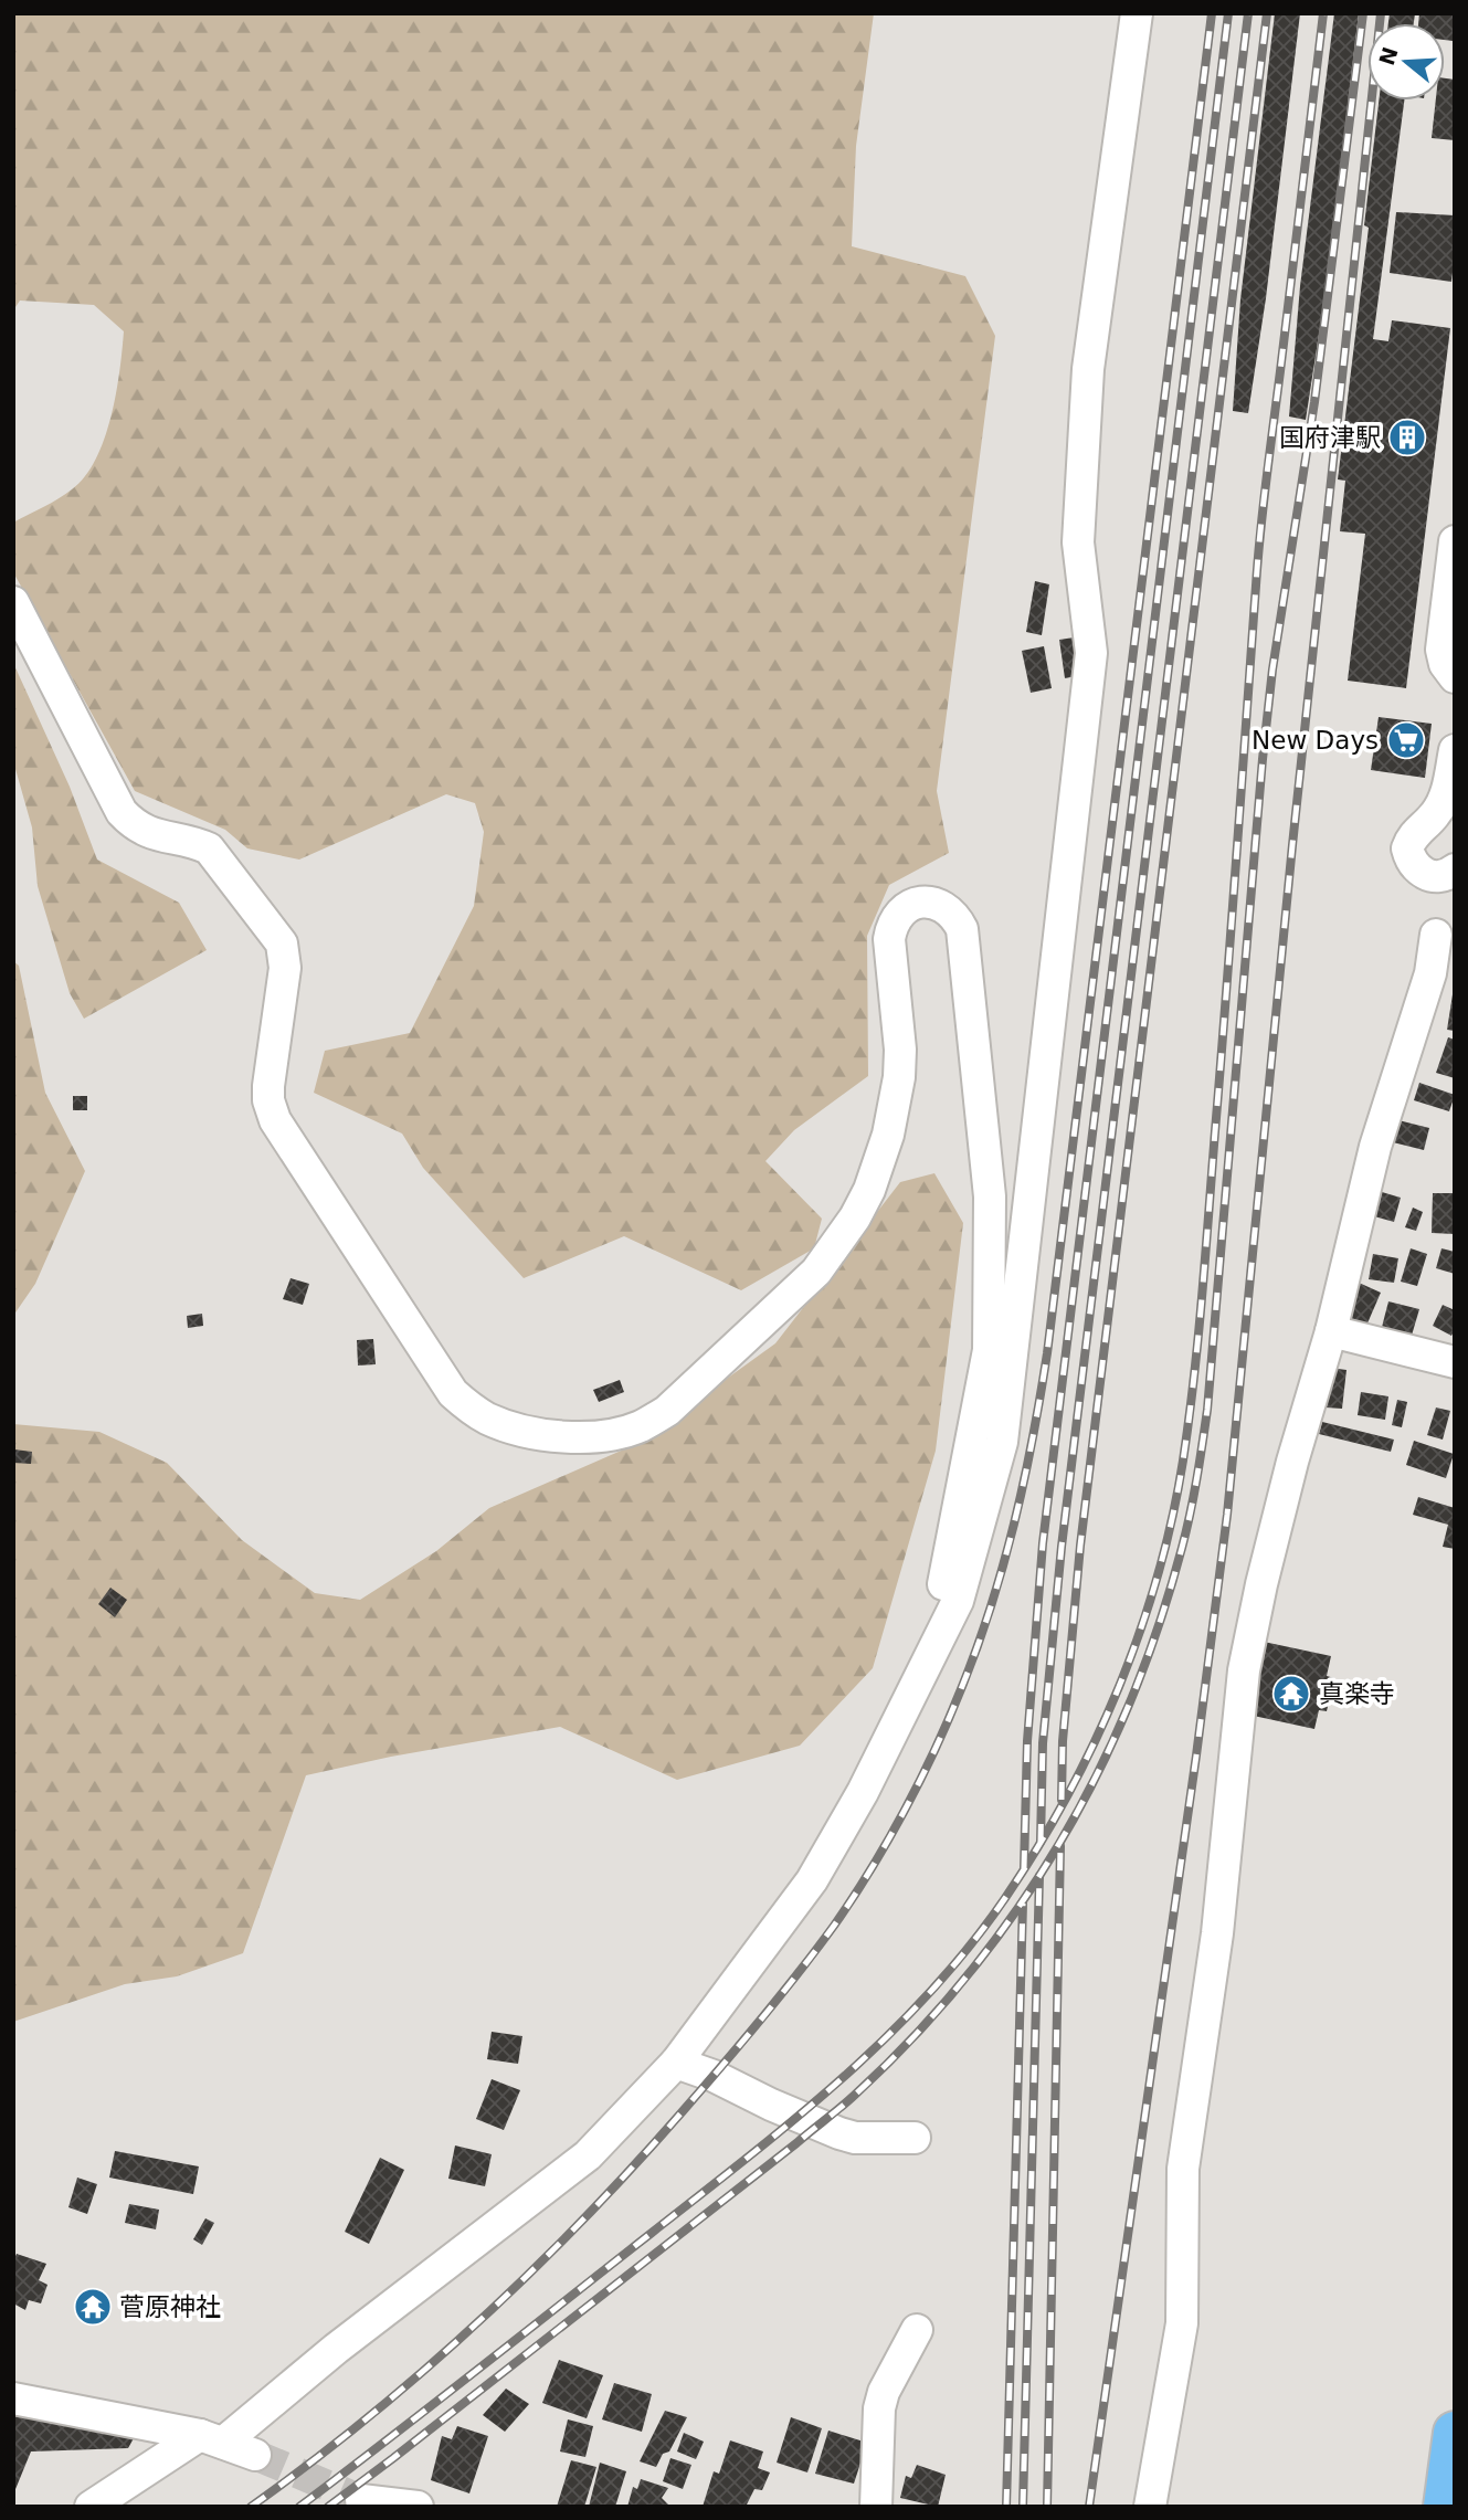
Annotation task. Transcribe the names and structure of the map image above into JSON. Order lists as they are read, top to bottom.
{
  "places": {
    "building": ["国府津駅"],
    "supermarket": ["New Days"],
    "temple": ["真楽寺", "菅原神社"]
  },
  "north": "left"
}
